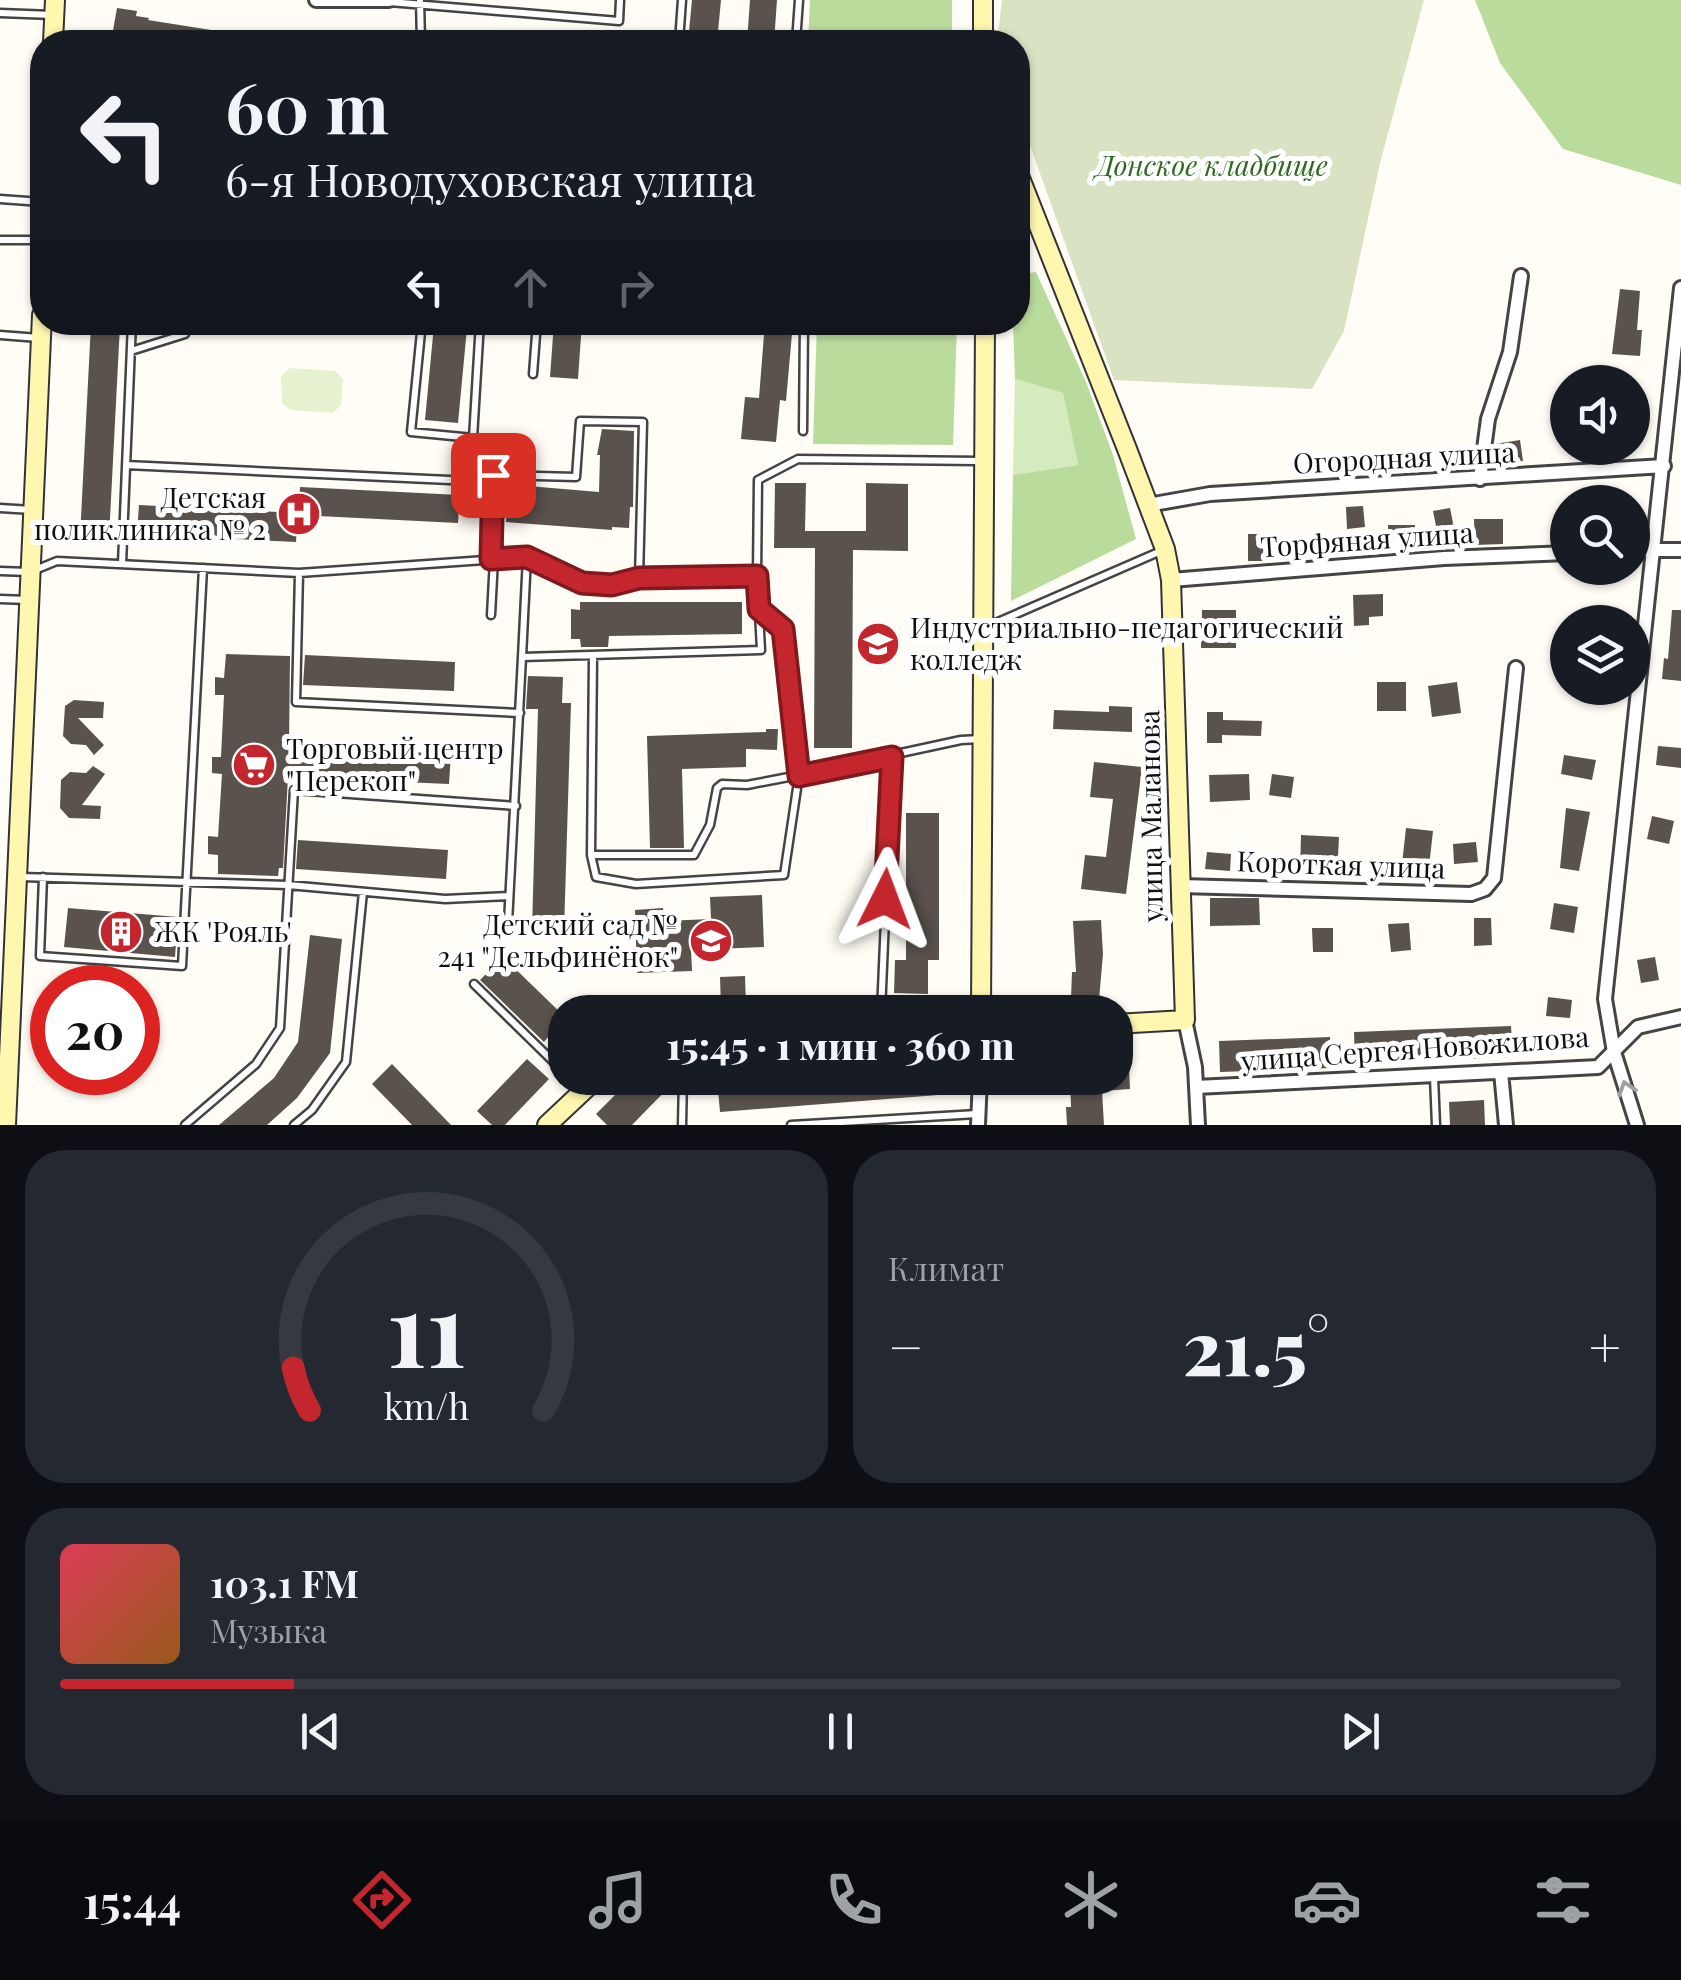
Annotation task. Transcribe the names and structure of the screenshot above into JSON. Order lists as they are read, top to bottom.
{
  "streets": {
    "street": [
      "Огородная улица",
      "Торфяная улица",
      "улица Маланова",
      "Короткая улица",
      "улица Сергея Новожилова"
    ]
  },
  "crossings": [
    ["Огородная улица", "улица Маланова"],
    ["Торфяная улица", "улица Маланова"],
    ["улица Маланова", "Короткая улица"],
    ["улица Маланова", "улица Сергея Новожилова"]
  ],
  "parks": ["Донское кладбище"],
  "places": {
    "hospital": ["Детская поликлиника № 2"],
    "school or university": ["Индустриально-педагогический колледж", "Детский сад № 241 \"Дельфинёнок\""],
    "supermarket": ["Торговый центр \"Перекоп\""],
    "building": ["ЖК 'Рояль'"]
  },
  "page": {
    "turn": ["60 m", "6-я Новодуховская улица"],
    "limit": "20",
    "trip": "15:45 · 1 мин · 360 m",
    "tile": "Климат",
    "heat": ["−", "21.5°", "+"],
    "song": ["103.1 FM", "Музыка"],
    "tabs": "15:44",
    "gauge": ["11", "km/h"]
  }
}
